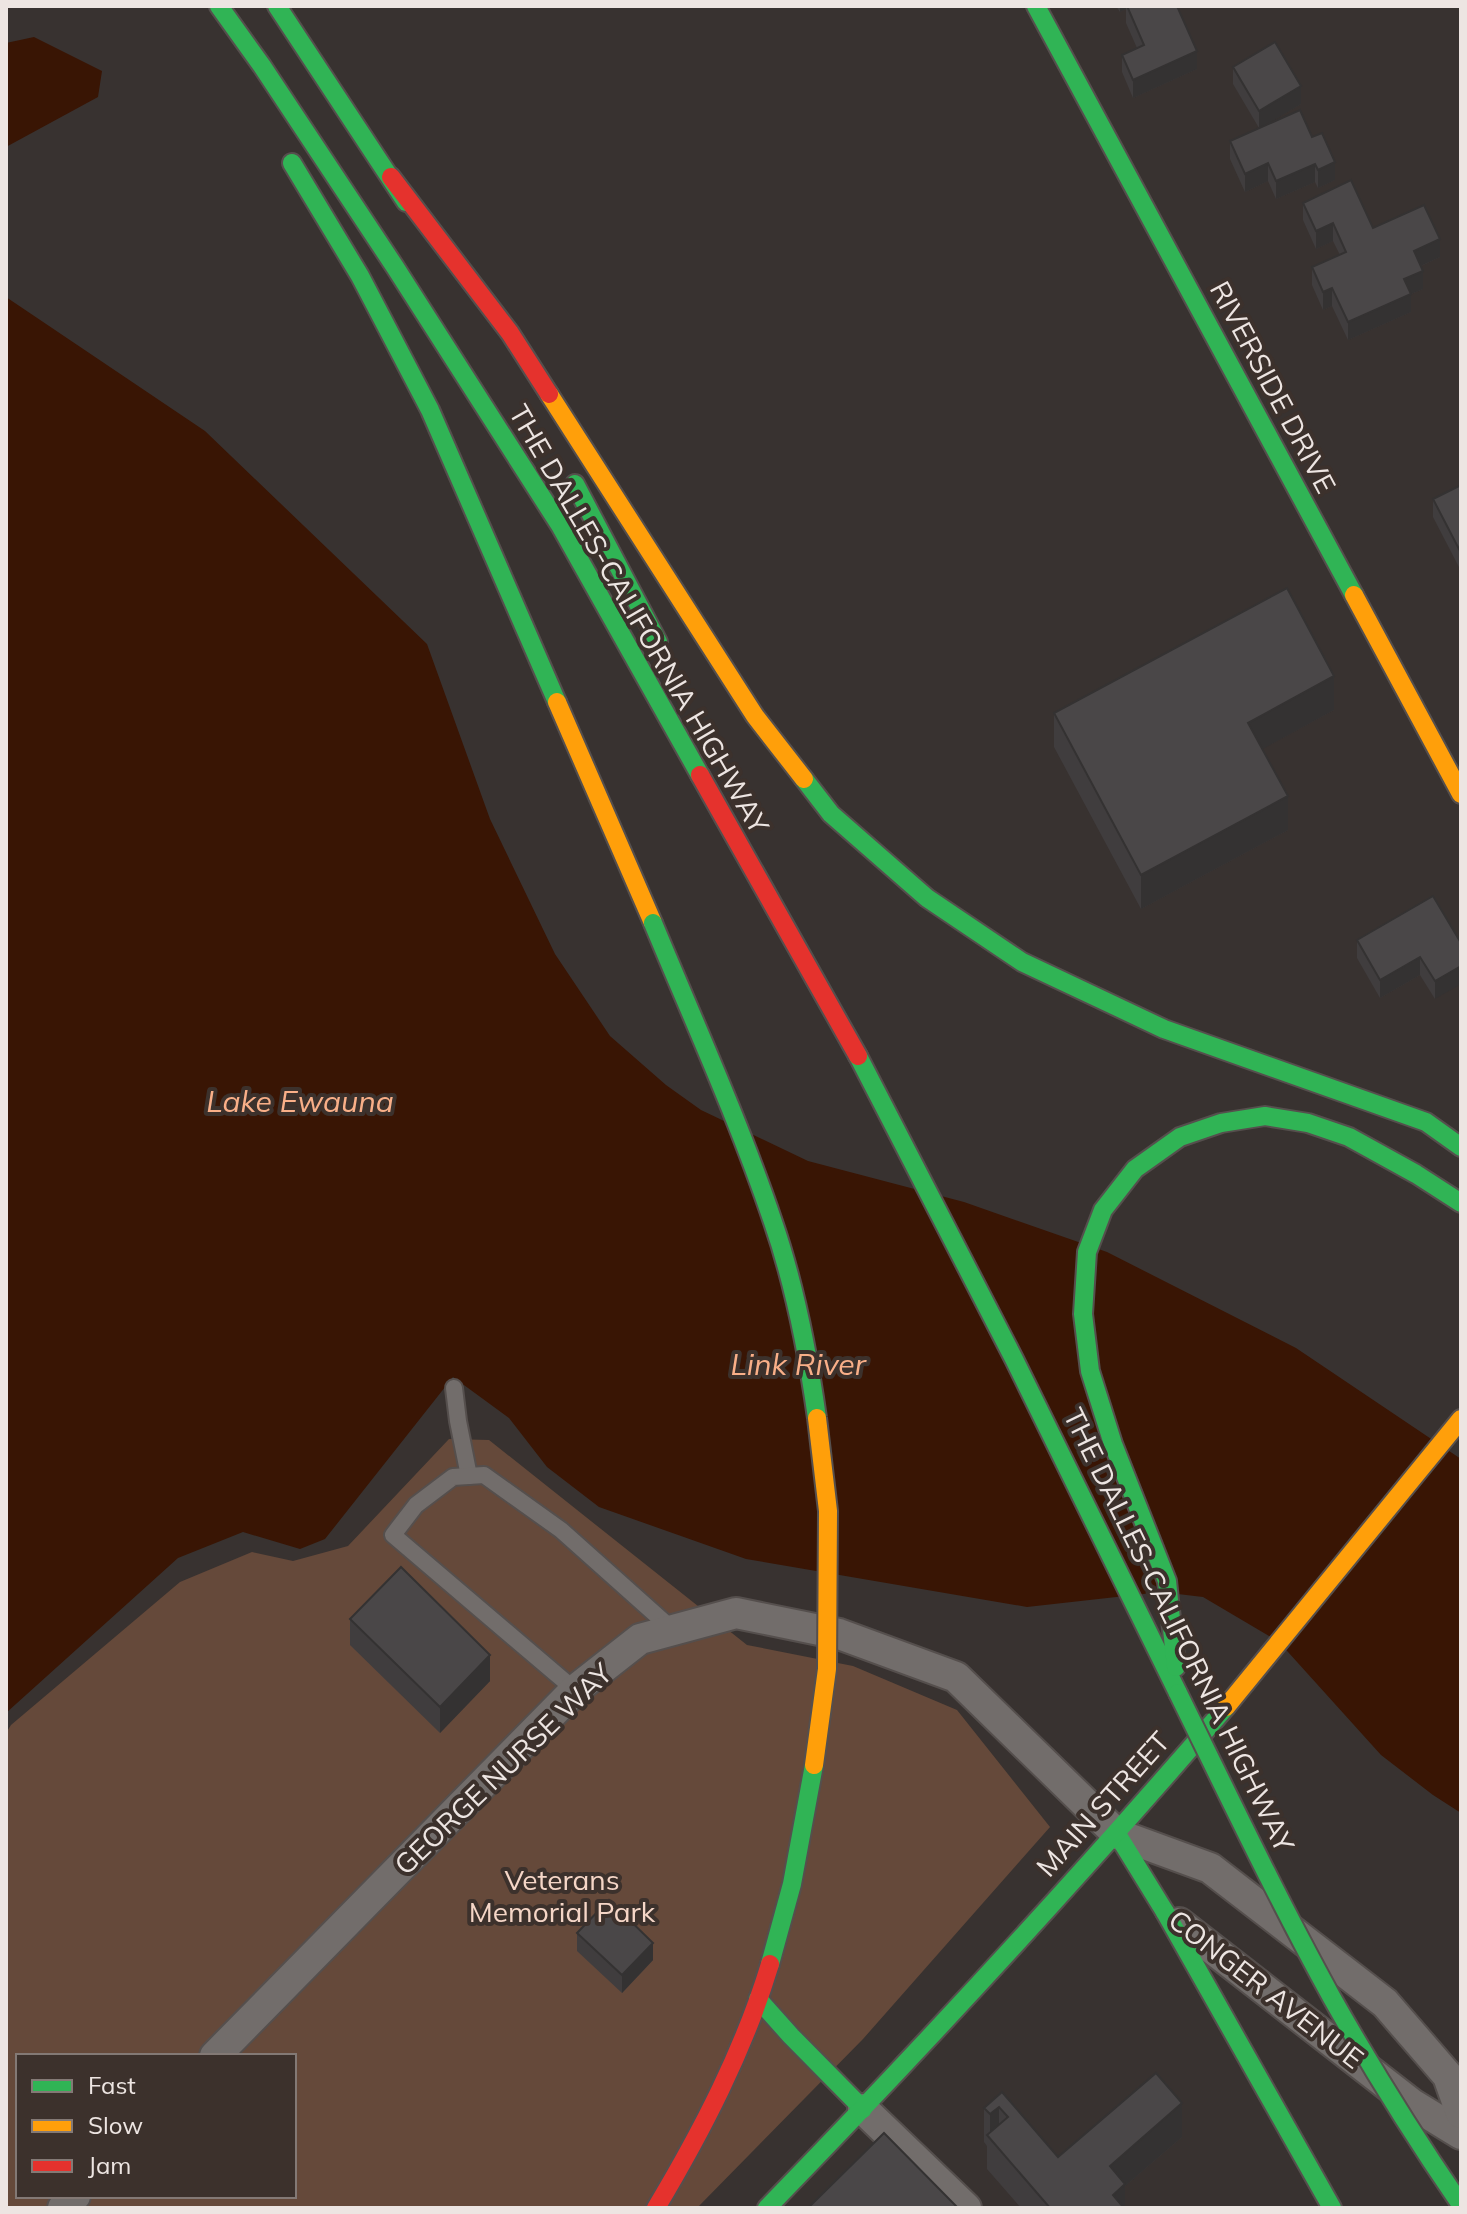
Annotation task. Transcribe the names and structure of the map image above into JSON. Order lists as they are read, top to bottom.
{
  "streets": {
    "main road": [
      "RIVERSIDE DRIVE",
      "THE DALLES-CALIFORNIA HIGHWAY",
      "MAIN STREET",
      "CONGER AVENUE"
    ],
    "street": ["GEORGE NURSE WAY"]
  },
  "crossings": [
    ["GEORGE NURSE WAY", "MAIN STREET"],
    ["GEORGE NURSE WAY", "CONGER AVENUE"],
    ["MAIN STREET", "CONGER AVENUE"]
  ],
  "water": ["Lake Ewauna", "Link River"],
  "parks": ["Veterans Memorial Park"],
  "legend": ["Fast", "Slow", "Jam"]
}
